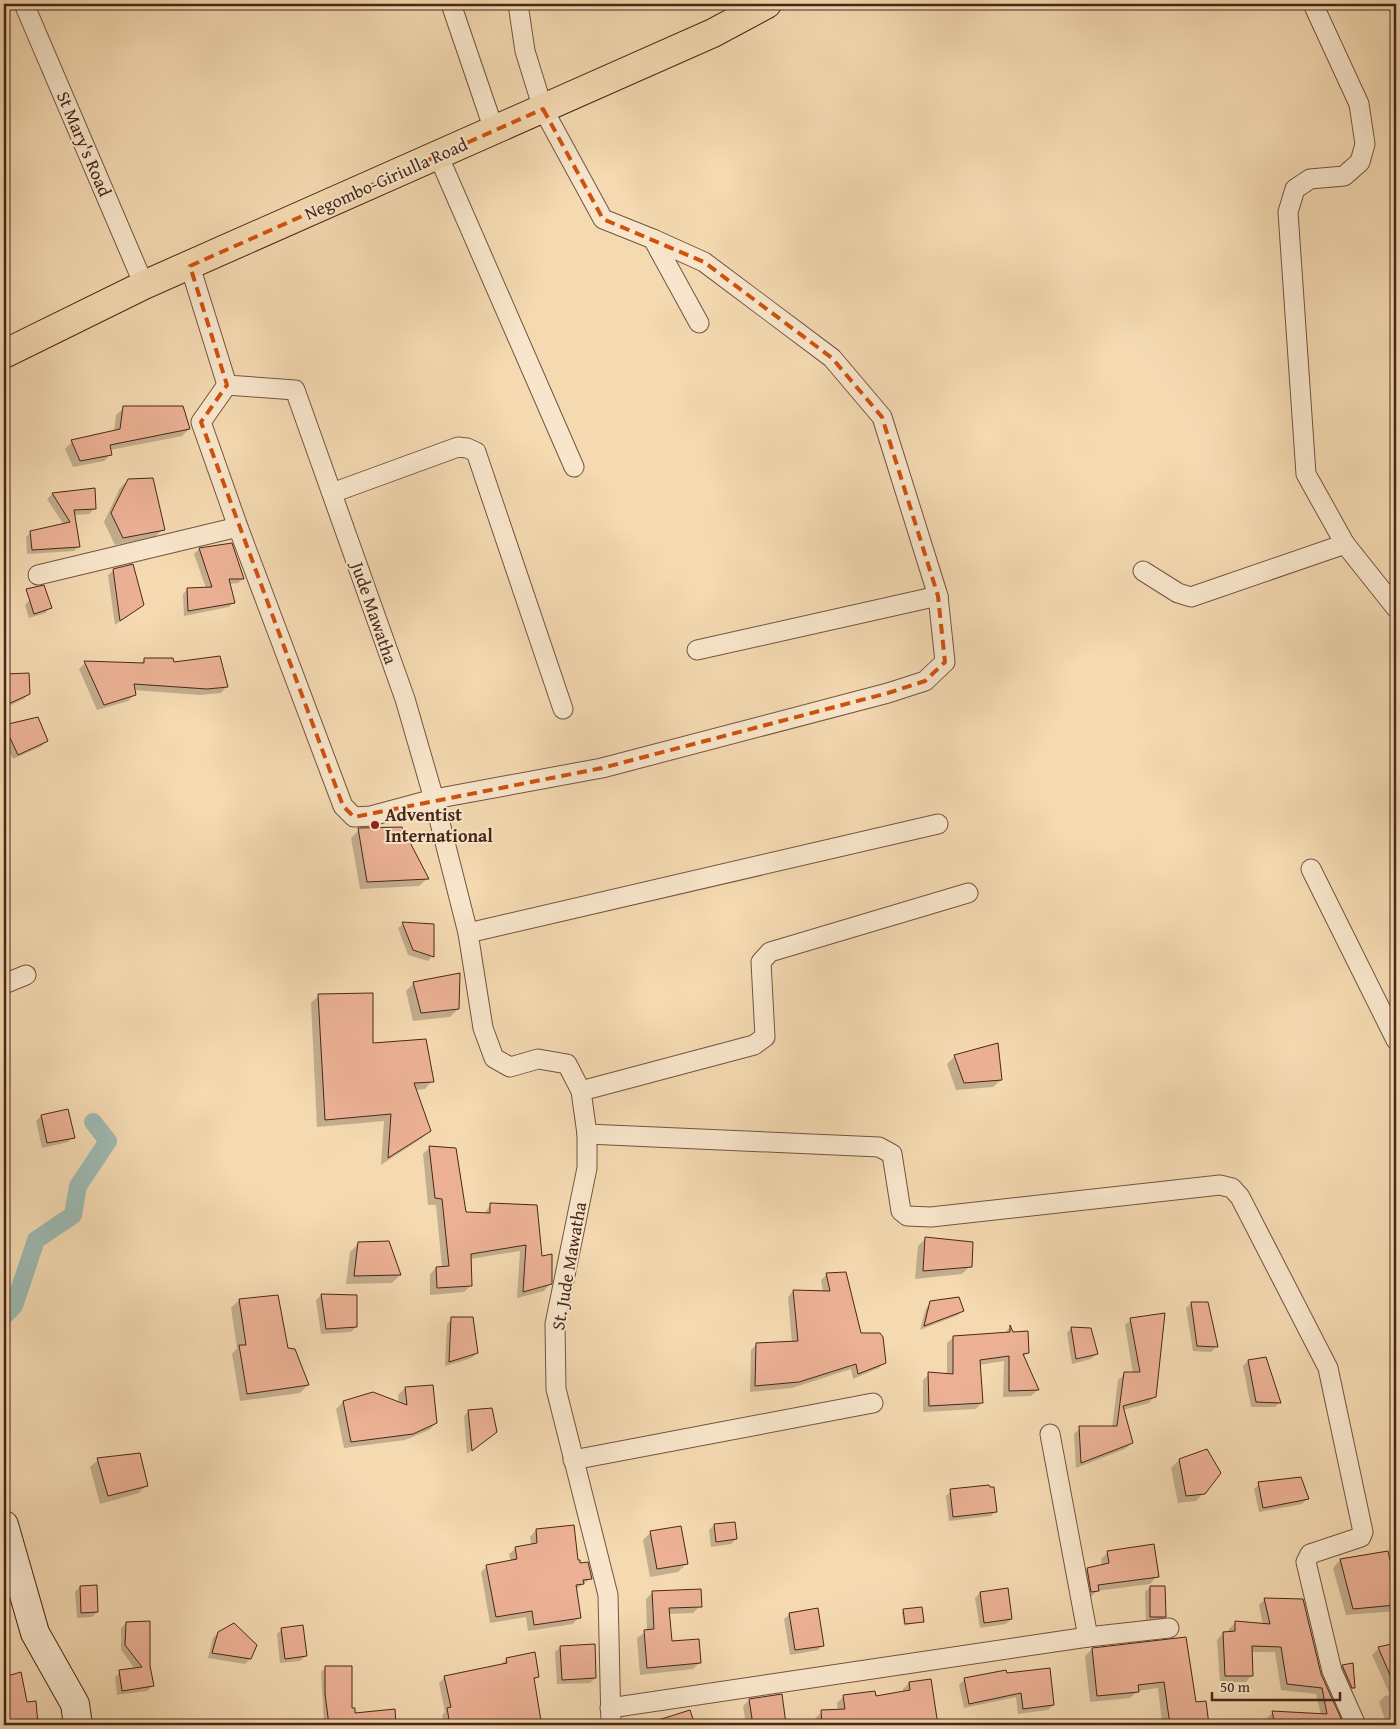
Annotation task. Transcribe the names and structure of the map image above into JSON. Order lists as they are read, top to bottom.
{
  "streets": {
    "main road": ["Negombo-Giriulla Road"],
    "street": ["St Mary's Road", "Jude Mawatha", "St. Jude Mawatha"]
  },
  "crossings": [
    ["St Mary's Road", "Negombo-Giriulla Road"],
    ["Jude Mawatha", "St. Jude Mawatha"]
  ],
  "places": ["Adventist International"],
  "scale_bar": "50 m"
}
